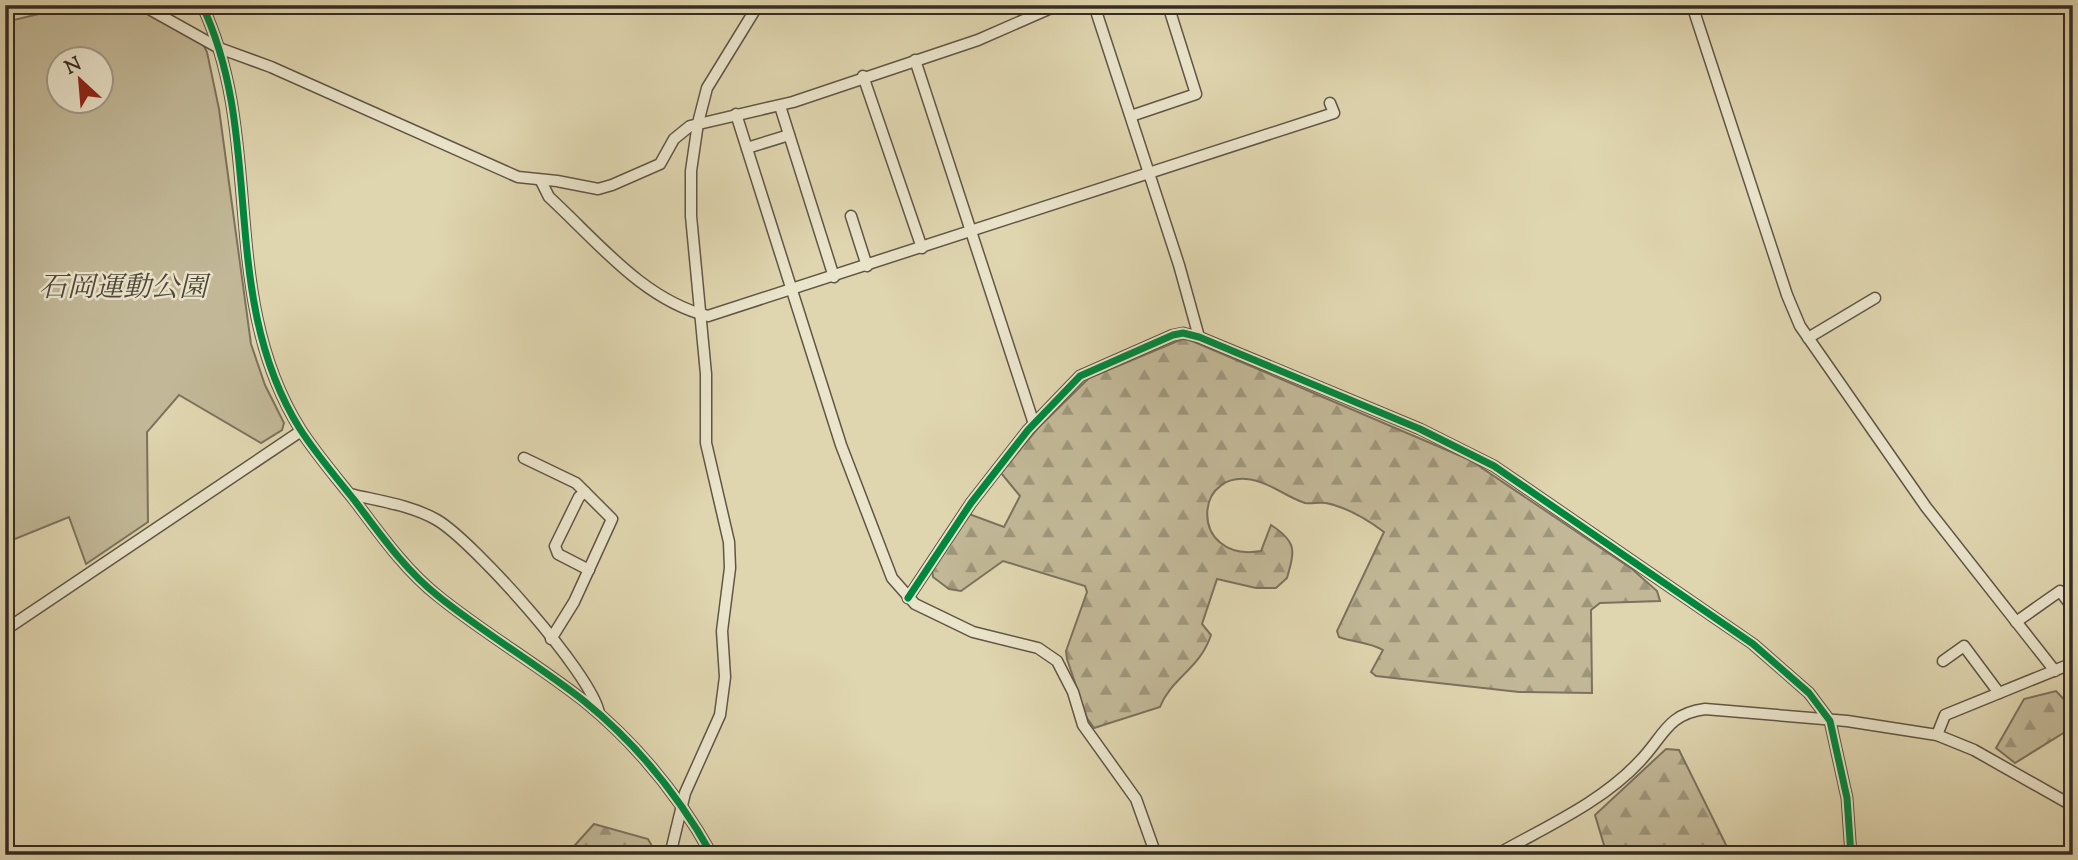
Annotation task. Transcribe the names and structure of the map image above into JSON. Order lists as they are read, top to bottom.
{
  "parks": ["石岡運動公園"],
  "north": "top left"
}
